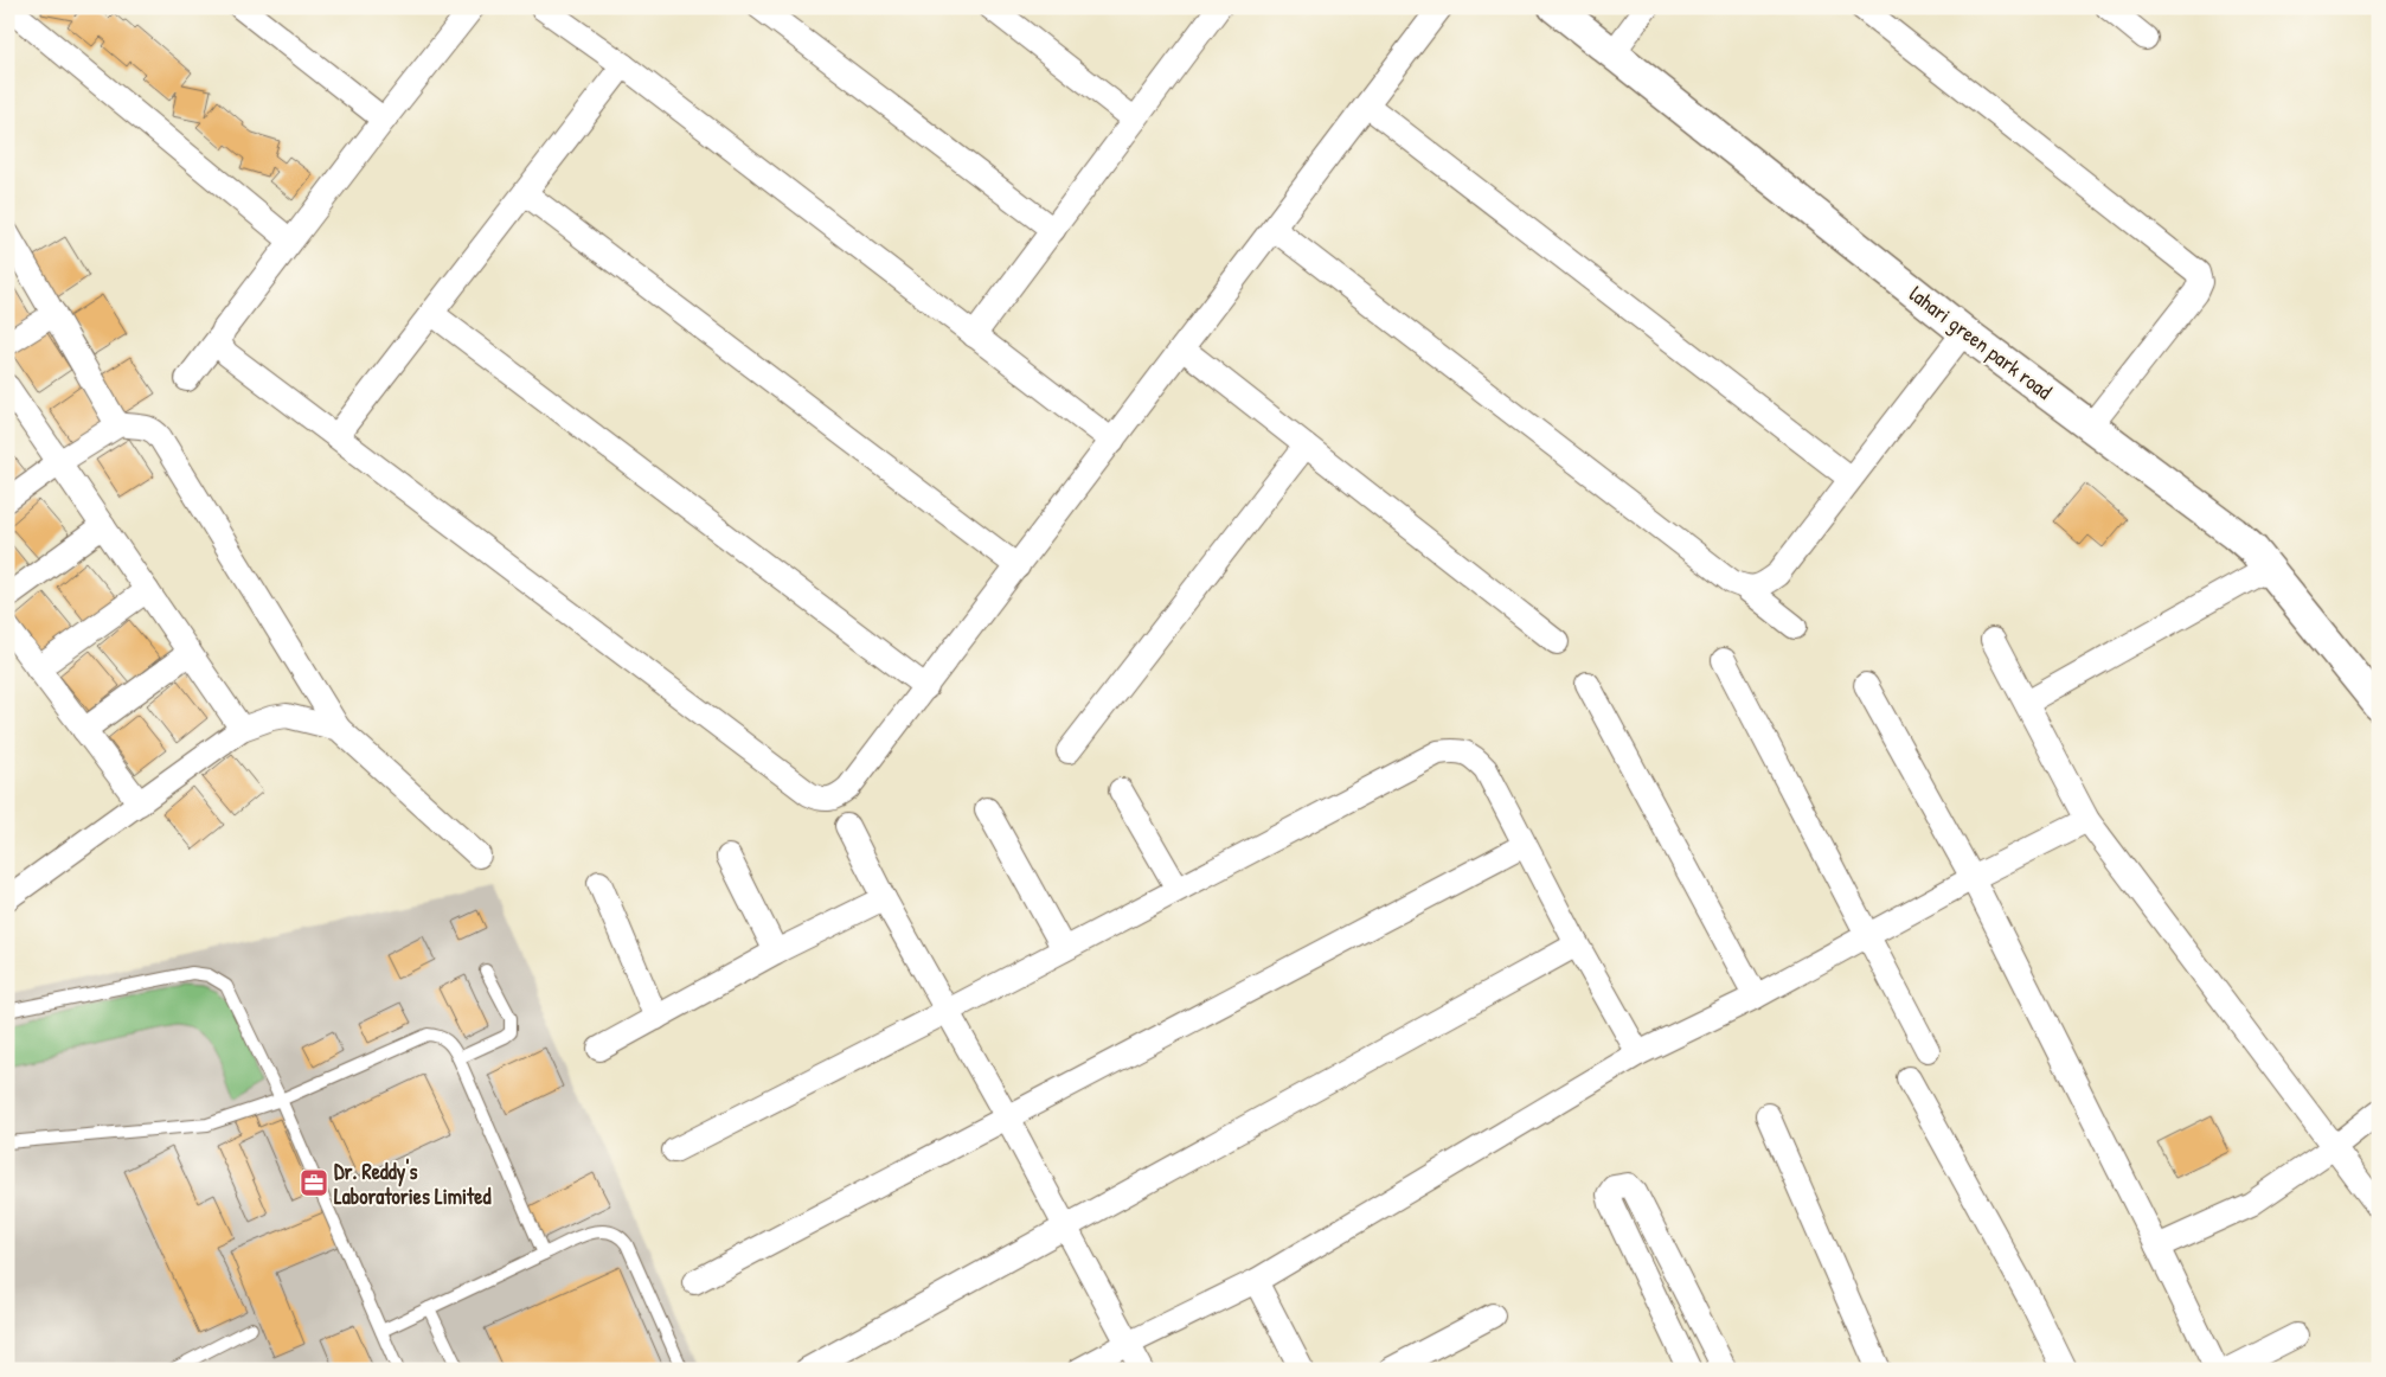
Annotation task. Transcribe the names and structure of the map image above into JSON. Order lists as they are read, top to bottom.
{
  "streets": {
    "street": ["lahari green park road"]
  },
  "places": {
    "office": ["Dr. Reddy's Laboratories Limited"]
  }
}
